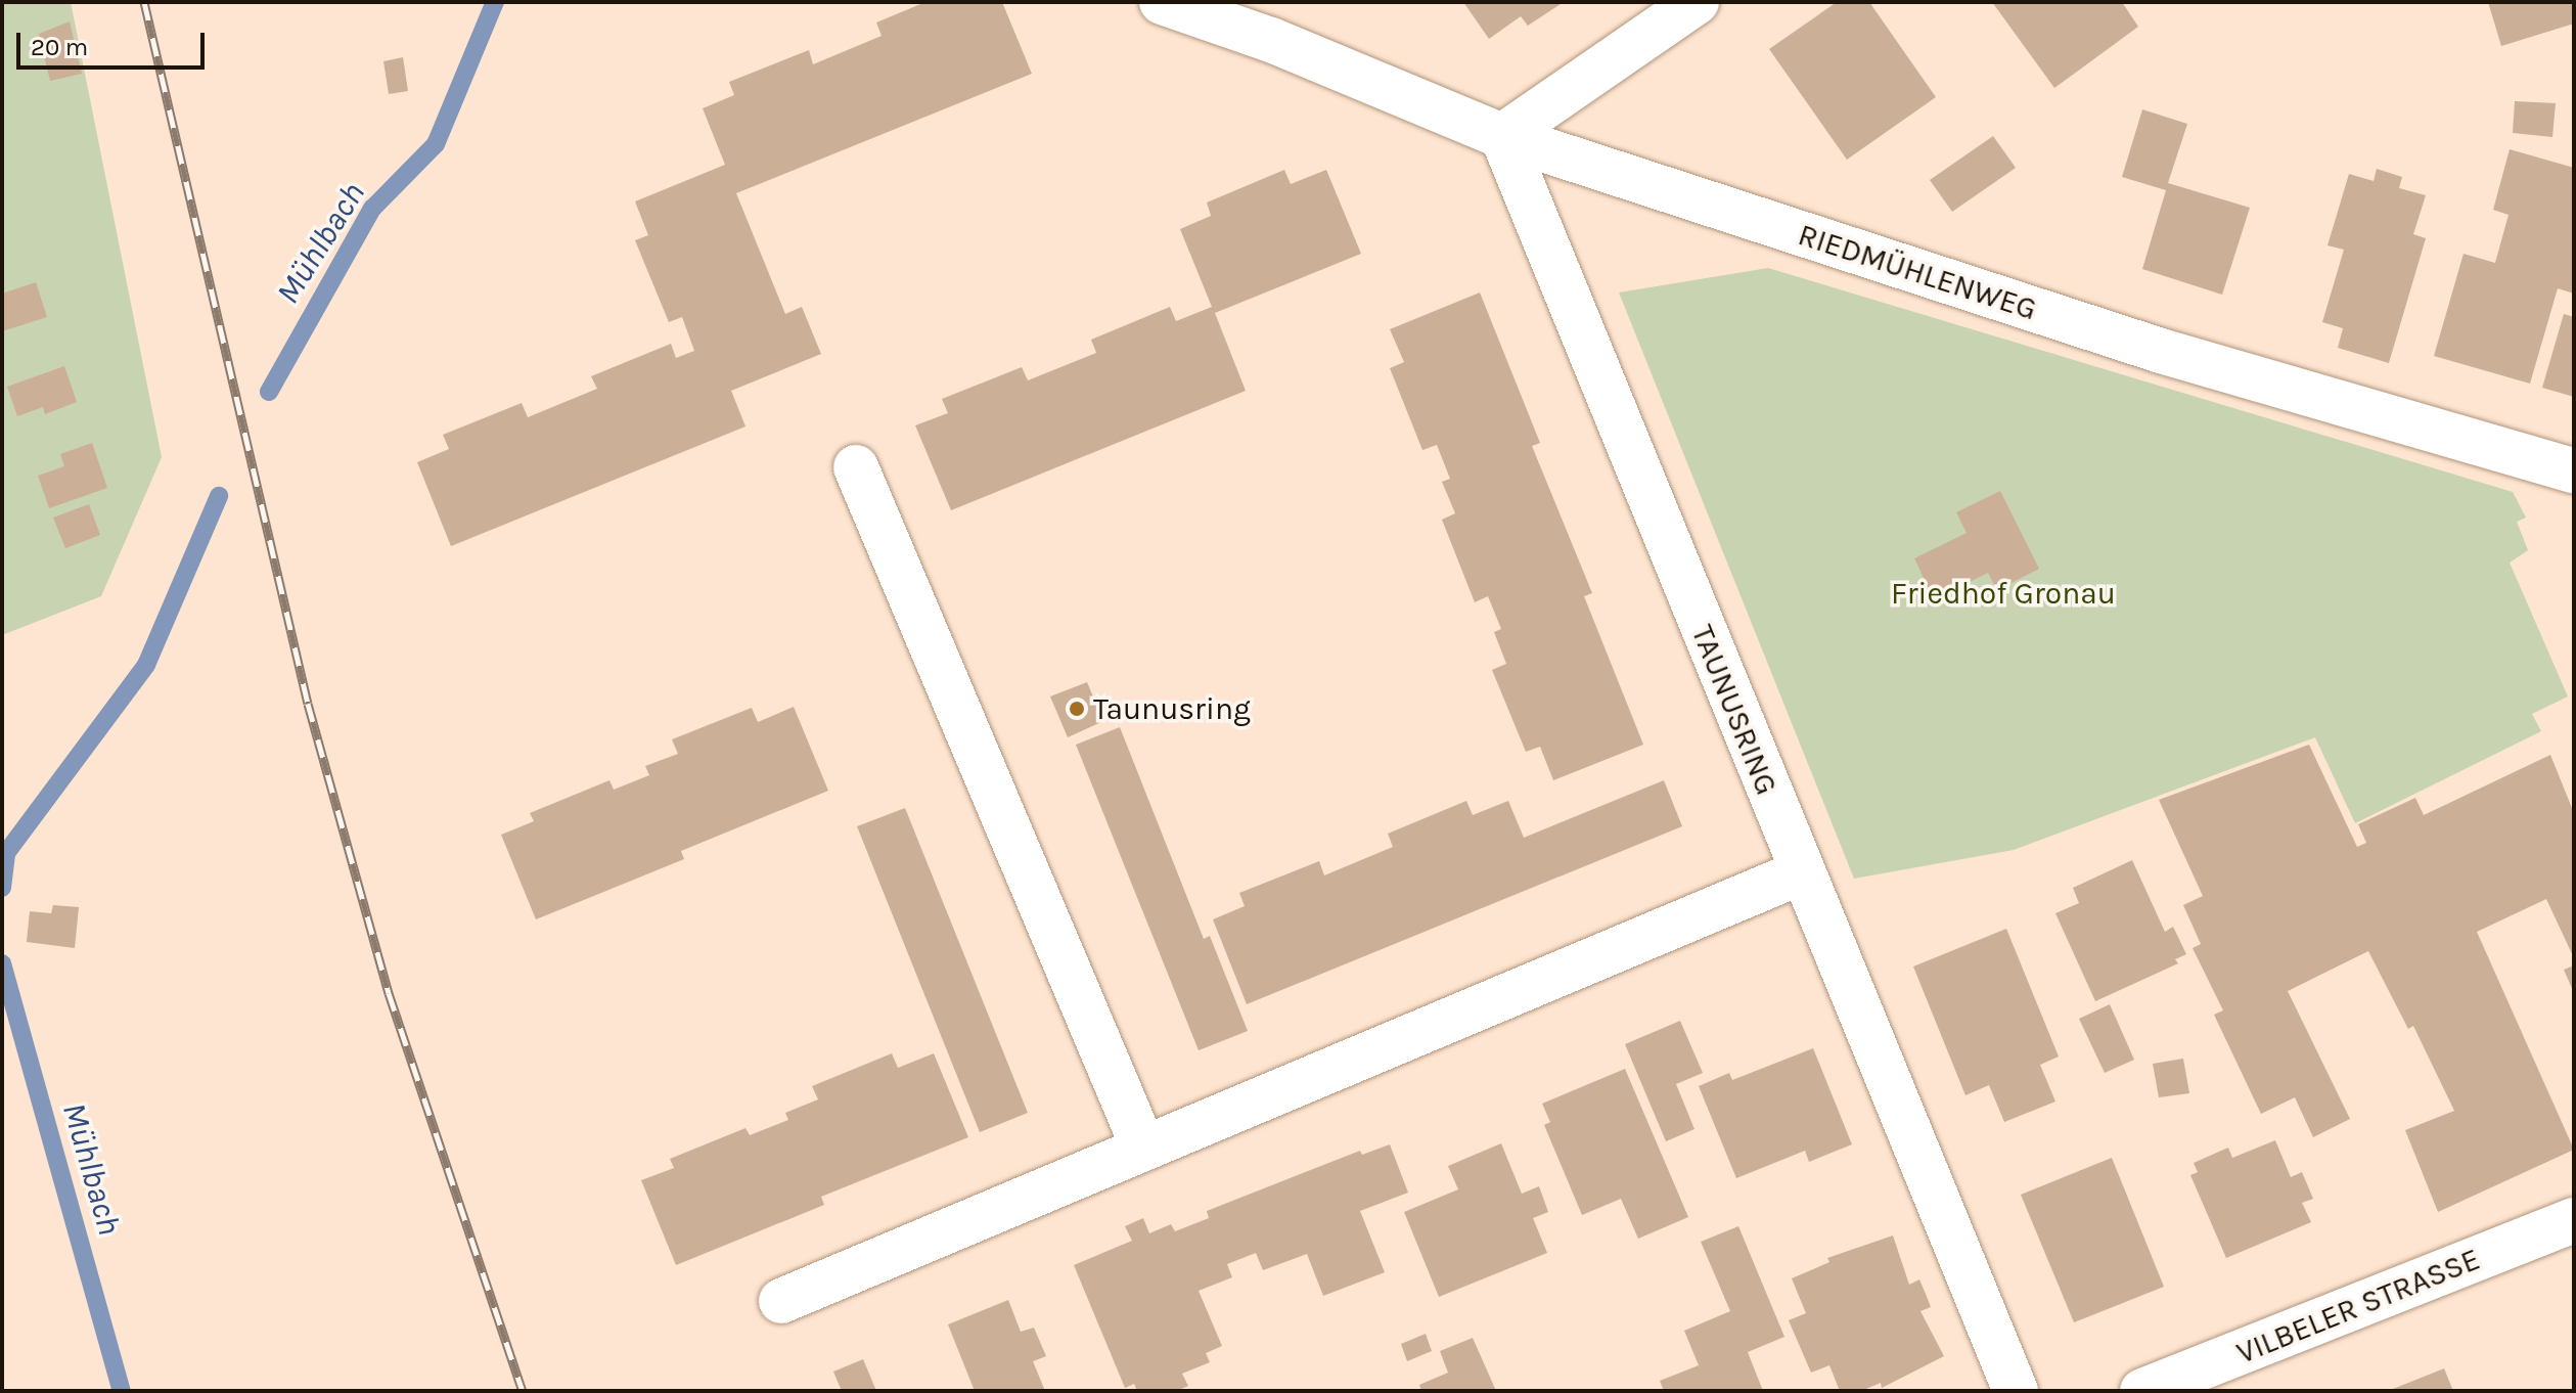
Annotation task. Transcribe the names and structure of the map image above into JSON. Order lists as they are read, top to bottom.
{
  "streets": {
    "street": ["RIEDMÜHLENWEG", "TAUNUSRING", "VILBELER STRASSE"]
  },
  "crossings": [
    ["RIEDMÜHLENWEG", "TAUNUSRING"]
  ],
  "water": ["Mühlbach"],
  "parks": ["Friedhof Gronau"],
  "places": ["Taunusring"],
  "scale_bar": "20 m"
}
